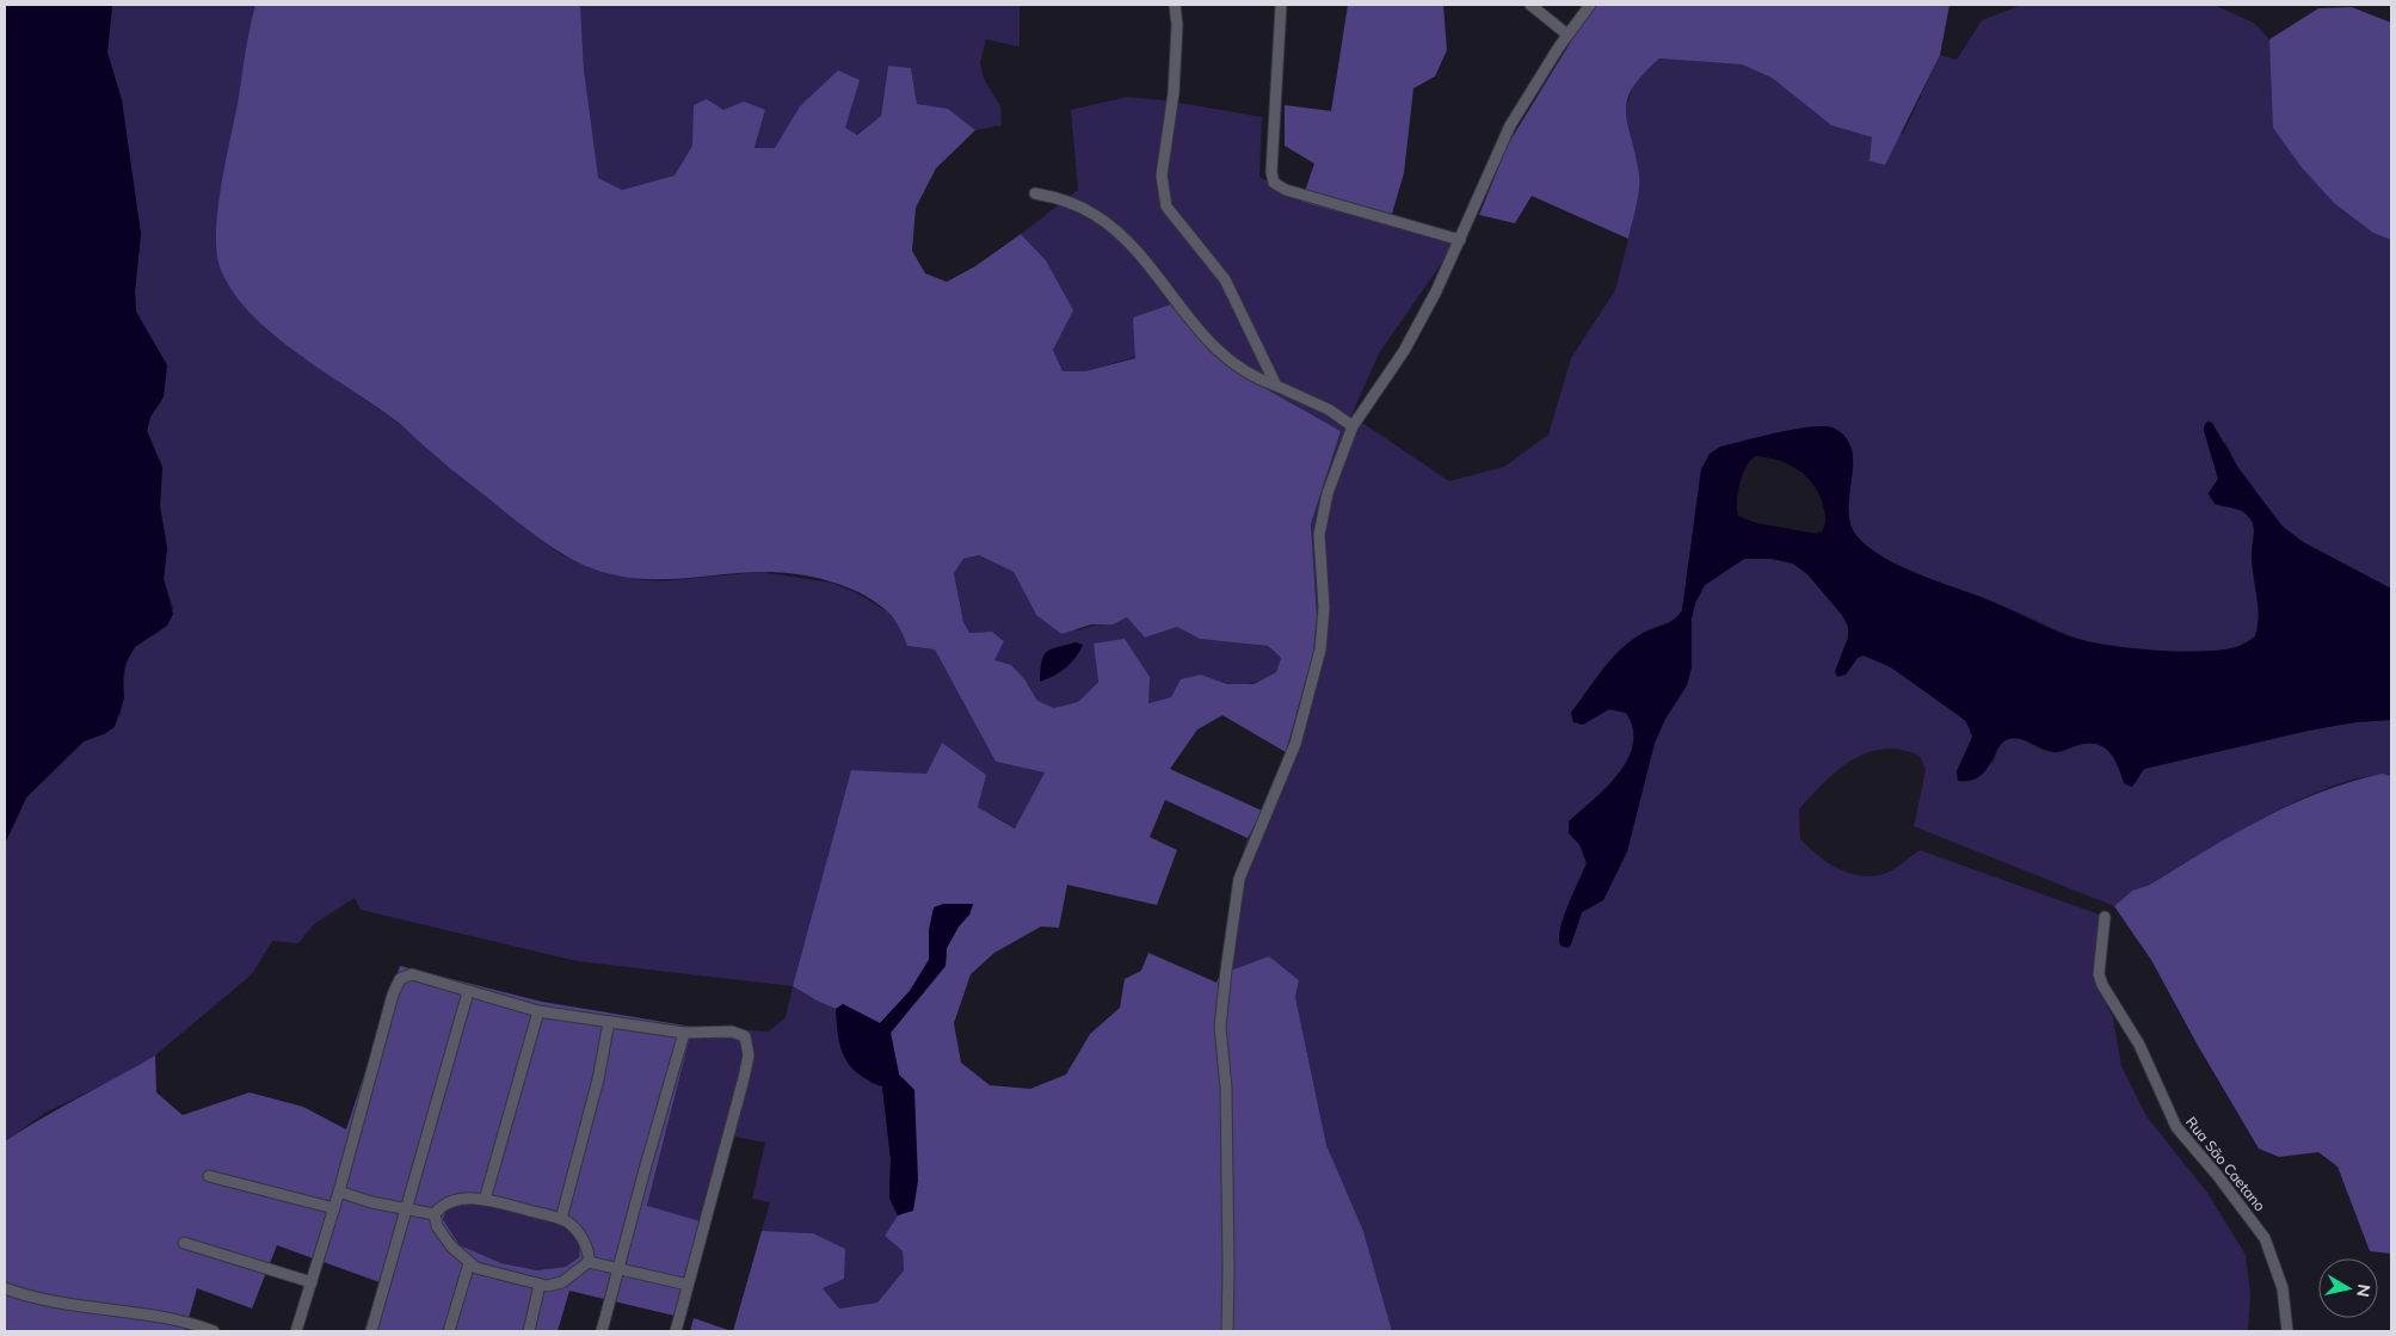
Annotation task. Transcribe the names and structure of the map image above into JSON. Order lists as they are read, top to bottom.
{
  "streets": {
    "street": ["Rua São Caetano"]
  },
  "north": "right"
}
